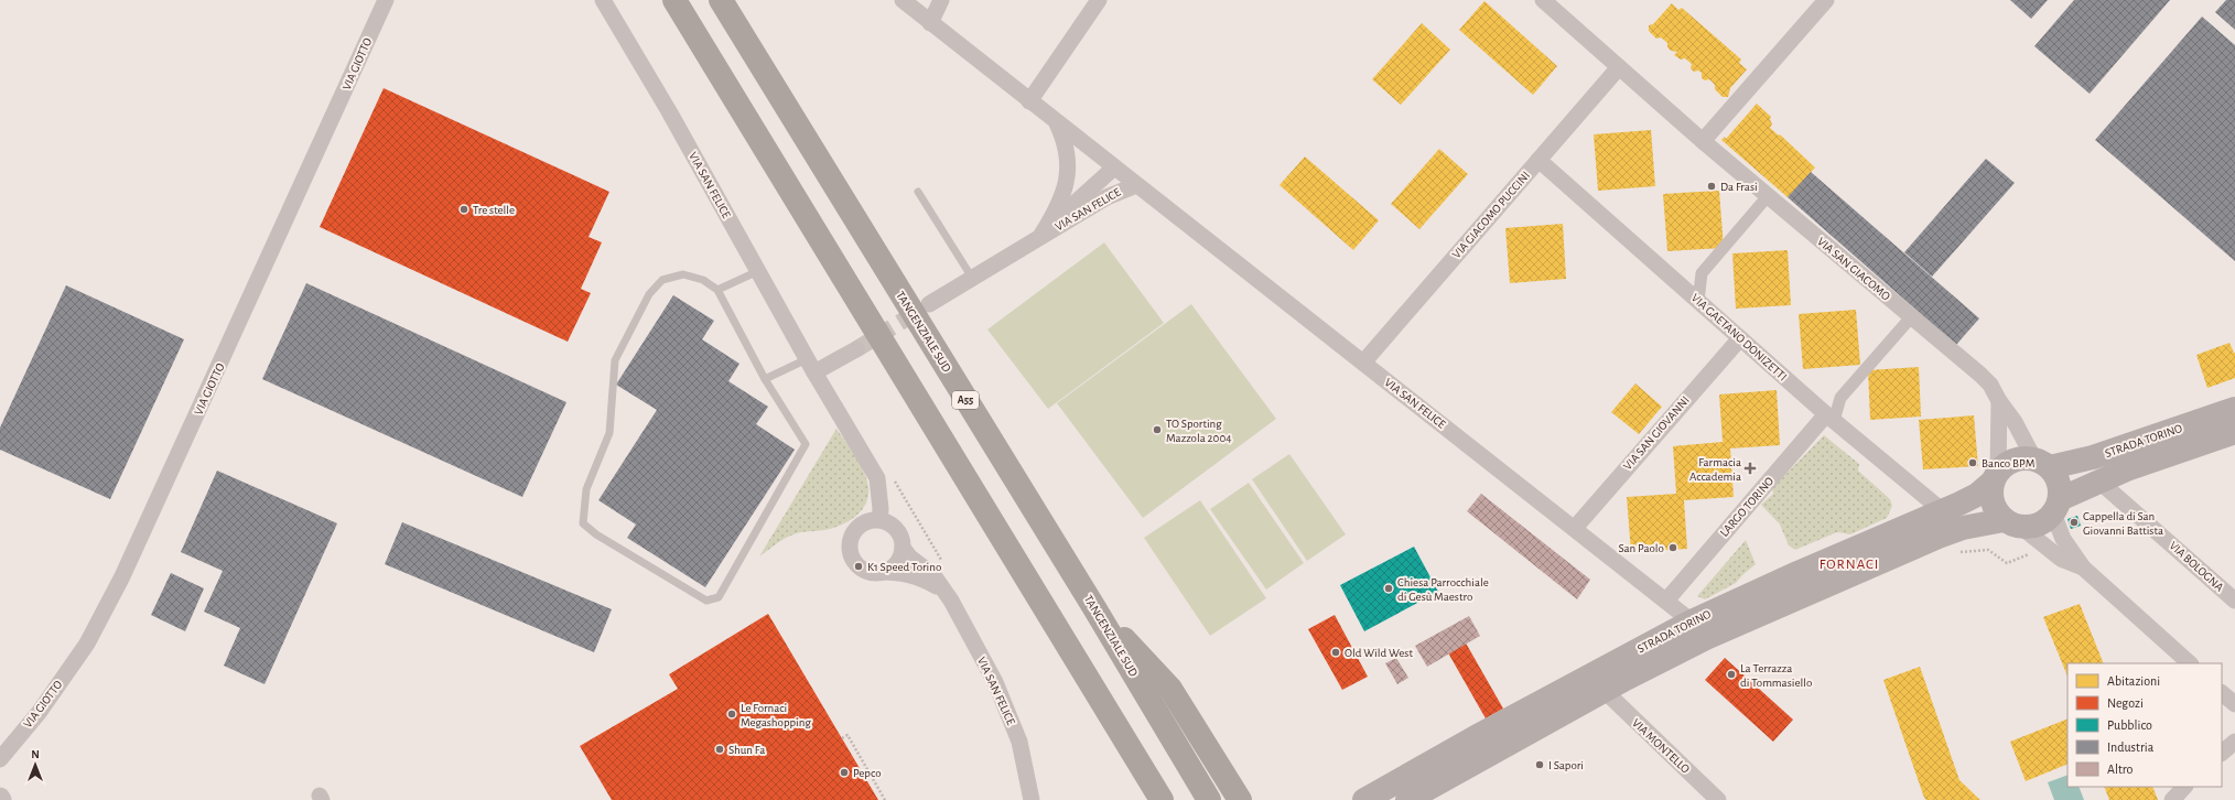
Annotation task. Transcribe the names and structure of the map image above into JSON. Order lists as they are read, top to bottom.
{
  "streets": {
    "highway": ["TANGENZIALE SUD", "A55"],
    "main road": ["STRADA TORINO"],
    "street": [
      "VIA GIOTTO",
      "VIA SAN FELICE",
      "VIA GIACOMO PUCCINI",
      "VIA SAN GIACOMO",
      "VIA GAETANO DONIZETTI",
      "VIA SAN GIOVANNI",
      "LARGO TORINO",
      "VIA BOLOGNA",
      "VIA MONTELLO"
    ]
  },
  "crossings": [
    ["VIA SAN FELICE", "VIA GIACOMO PUCCINI"],
    ["VIA SAN FELICE", "VIA SAN GIOVANNI"],
    ["VIA SAN FELICE", "STRADA TORINO"],
    ["VIA SAN FELICE", "LARGO TORINO"],
    ["VIA GIACOMO PUCCINI", "VIA SAN GIACOMO"],
    ["VIA GIACOMO PUCCINI", "VIA GAETANO DONIZETTI"],
    ["VIA SAN GIACOMO", "STRADA TORINO"],
    ["VIA GAETANO DONIZETTI", "VIA SAN GIOVANNI"],
    ["VIA GAETANO DONIZETTI", "STRADA TORINO"],
    ["VIA GAETANO DONIZETTI", "LARGO TORINO"],
    ["STRADA TORINO", "VIA BOLOGNA"],
    ["STRADA TORINO", "VIA MONTELLO"]
  ],
  "districts": ["FORNACI"],
  "places": {
    "other": [
      "Da Frasi",
      "Tre stelle",
      "TO Sporting Mazzola 2004",
      "Banco BPM",
      "Cappella di San Giovanni Battista",
      "San Paolo",
      "K1 Speed Torino",
      "Chiesa Parrocchiale di Gesù Maestro",
      "Old Wild West",
      "La Terrazza di Tommasiello",
      "Le Fornaci Megashopping",
      "Shun Fa",
      "I Sapori",
      "Pepco"
    ],
    "health": ["Farmacia Accademia"]
  },
  "legend": [
    "Abitazioni",
    "Negozi",
    "Pubblico",
    "Industria",
    "Altro"
  ],
  "north": "top"
}
